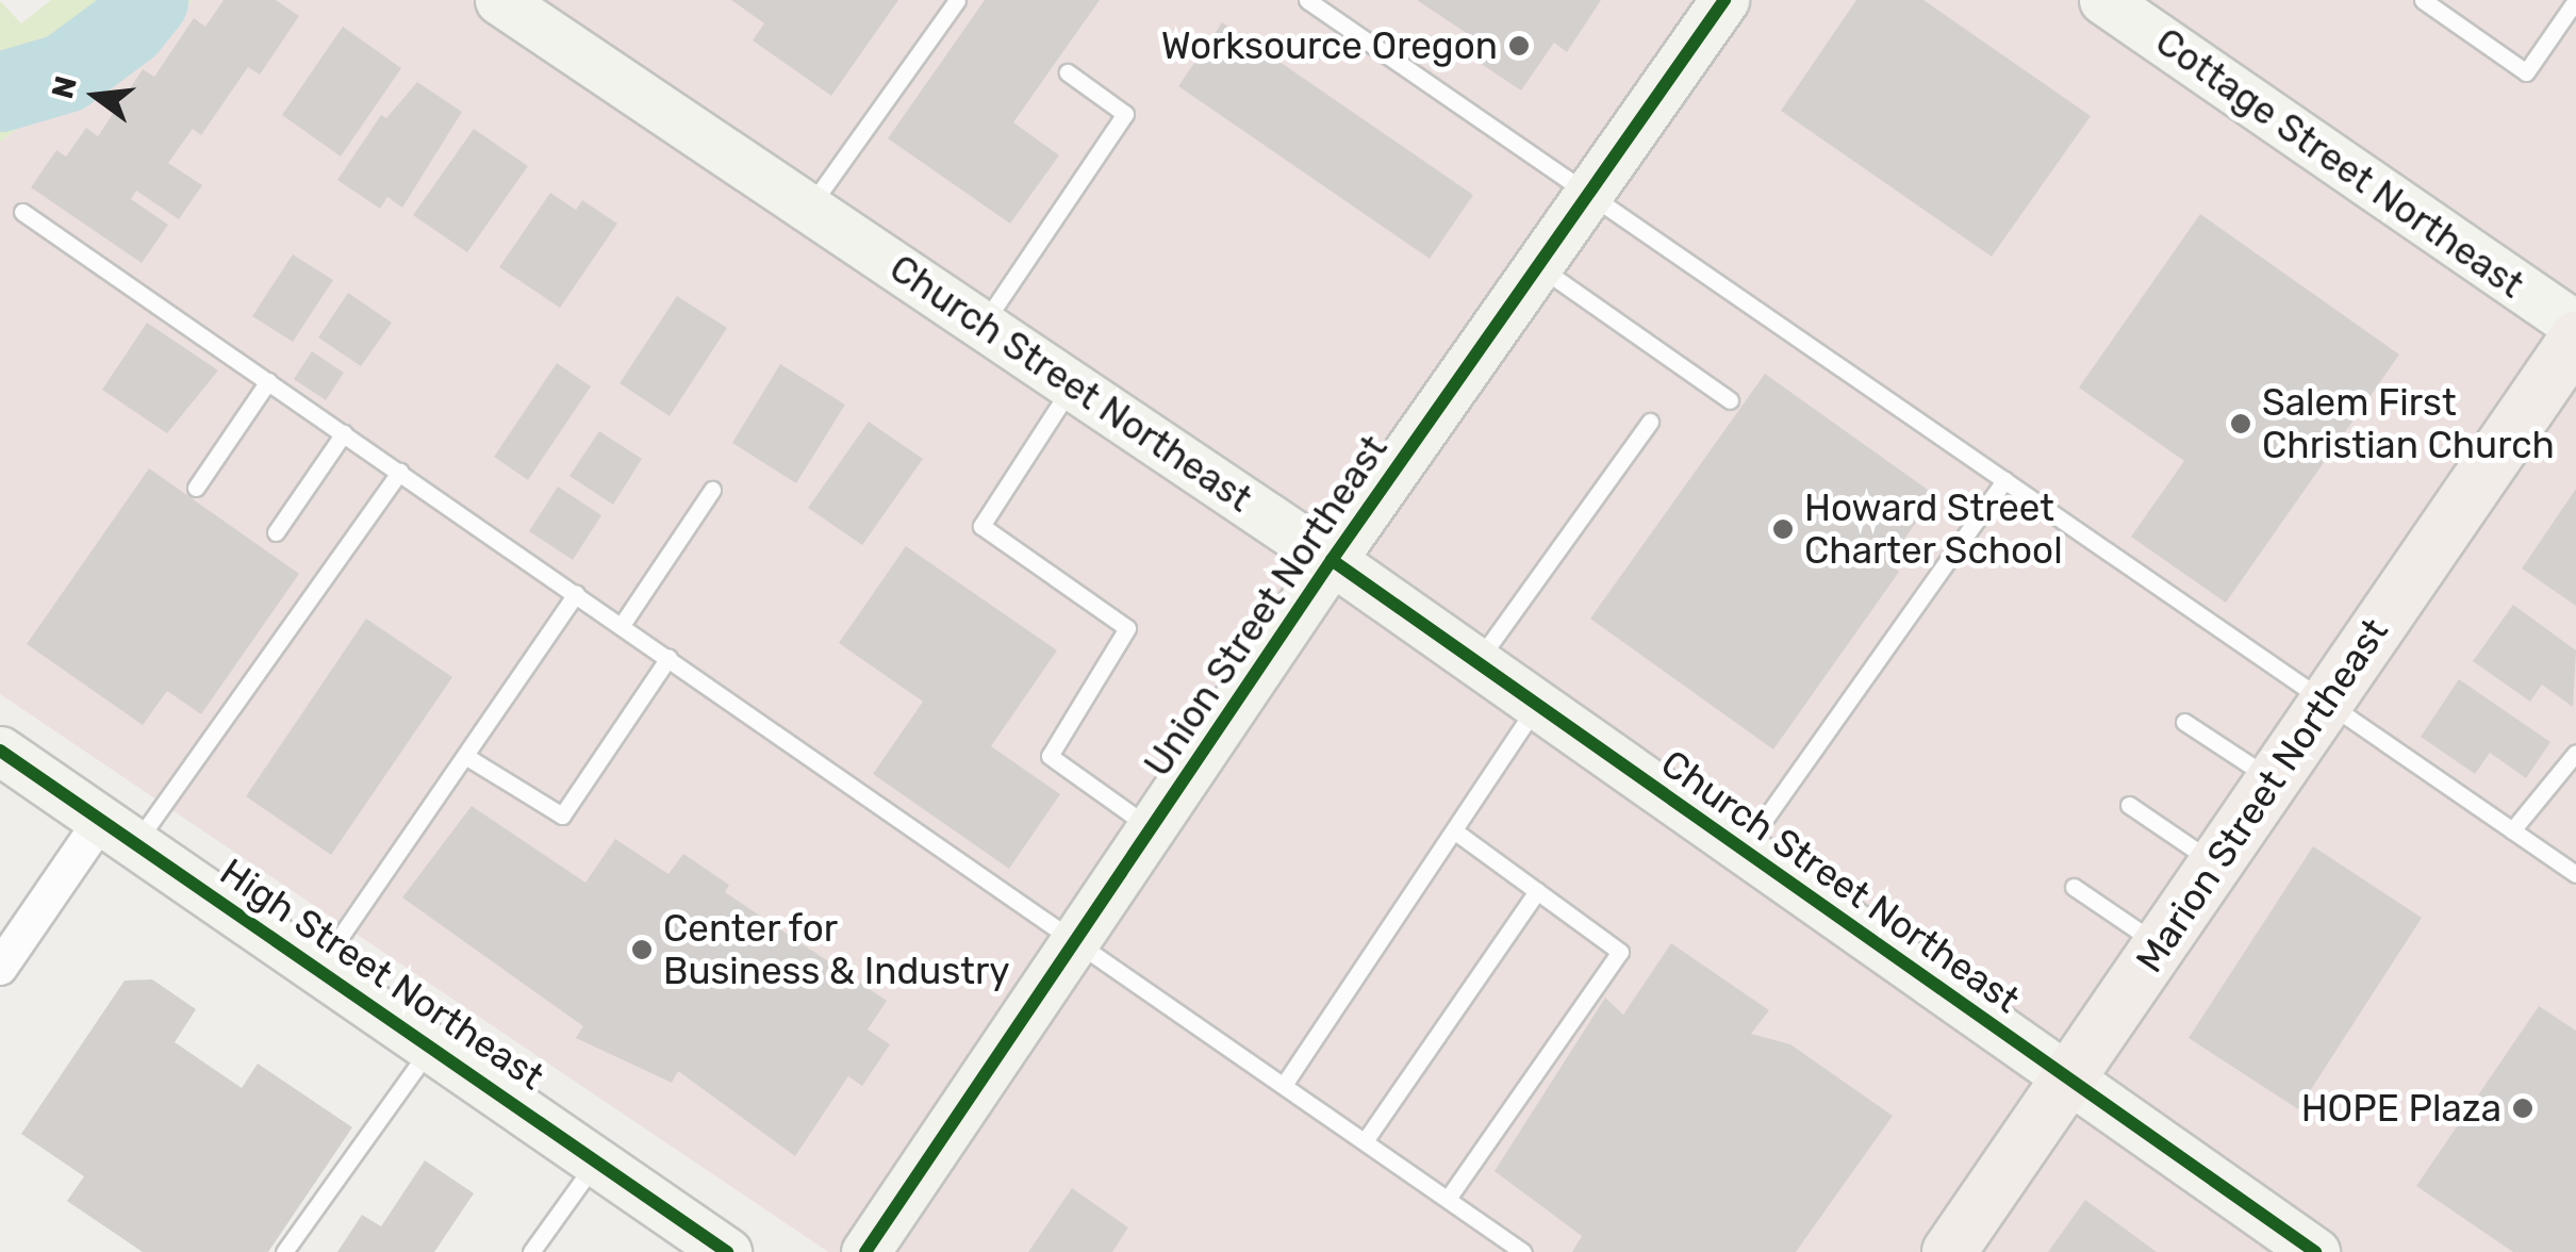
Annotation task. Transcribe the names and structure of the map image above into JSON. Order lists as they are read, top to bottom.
{
  "streets": {
    "main road": ["Marion Street Northeast"],
    "street": [
      "Cottage Street Northeast",
      "Church Street Northeast",
      "Union Street Northeast",
      "High Street Northeast"
    ]
  },
  "crossings": [
    ["Church Street Northeast", "Union Street Northeast"],
    ["Church Street Northeast", "Marion Street Northeast"]
  ],
  "places": [
    "Worksource Oregon",
    "Salem First Christian Church",
    "Howard Street Charter School",
    "Center for Business & Industry",
    "HOPE Plaza"
  ],
  "north": "left"
}
